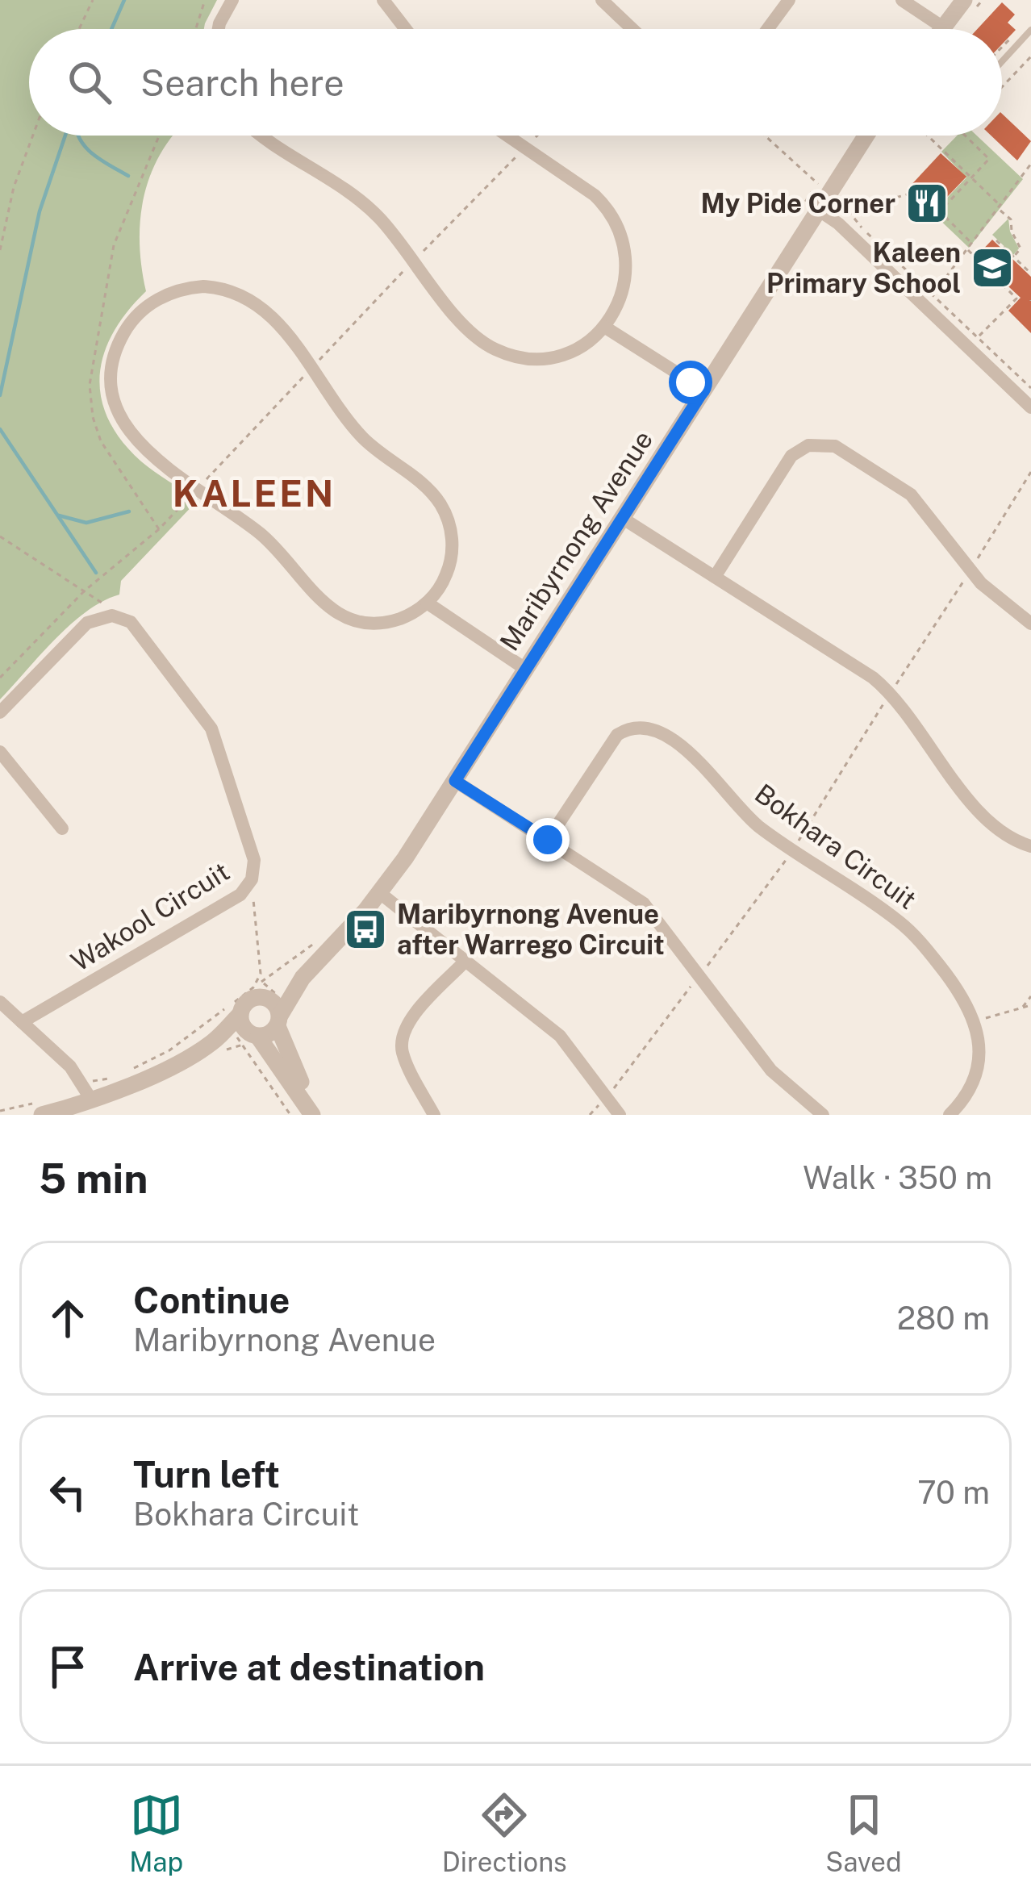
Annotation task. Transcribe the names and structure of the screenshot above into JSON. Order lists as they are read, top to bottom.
{
  "streets": {
    "street": ["Maribyrnong Avenue", "Bokhara Circuit", "Wakool Circuit"]
  },
  "districts": ["KALEEN"],
  "places": {
    "restaurant": ["My Pide Corner"],
    "school or university": ["Kaleen Primary School"],
    "bus stop": ["Maribyrnong Avenue after Warrego Circuit"]
  },
  "page": {
    "search": "Search here",
    "heading": ["5 min", "Walk · 350 m"],
    "list": [
      ["Continue", "Maribyrnong Avenue", "280 m"],
      ["Turn left", "Bokhara Circuit", "70 m"],
      "Arrive at destination"
    ],
    "nav": ["Map", "Directions", "Saved"]
  }
}
